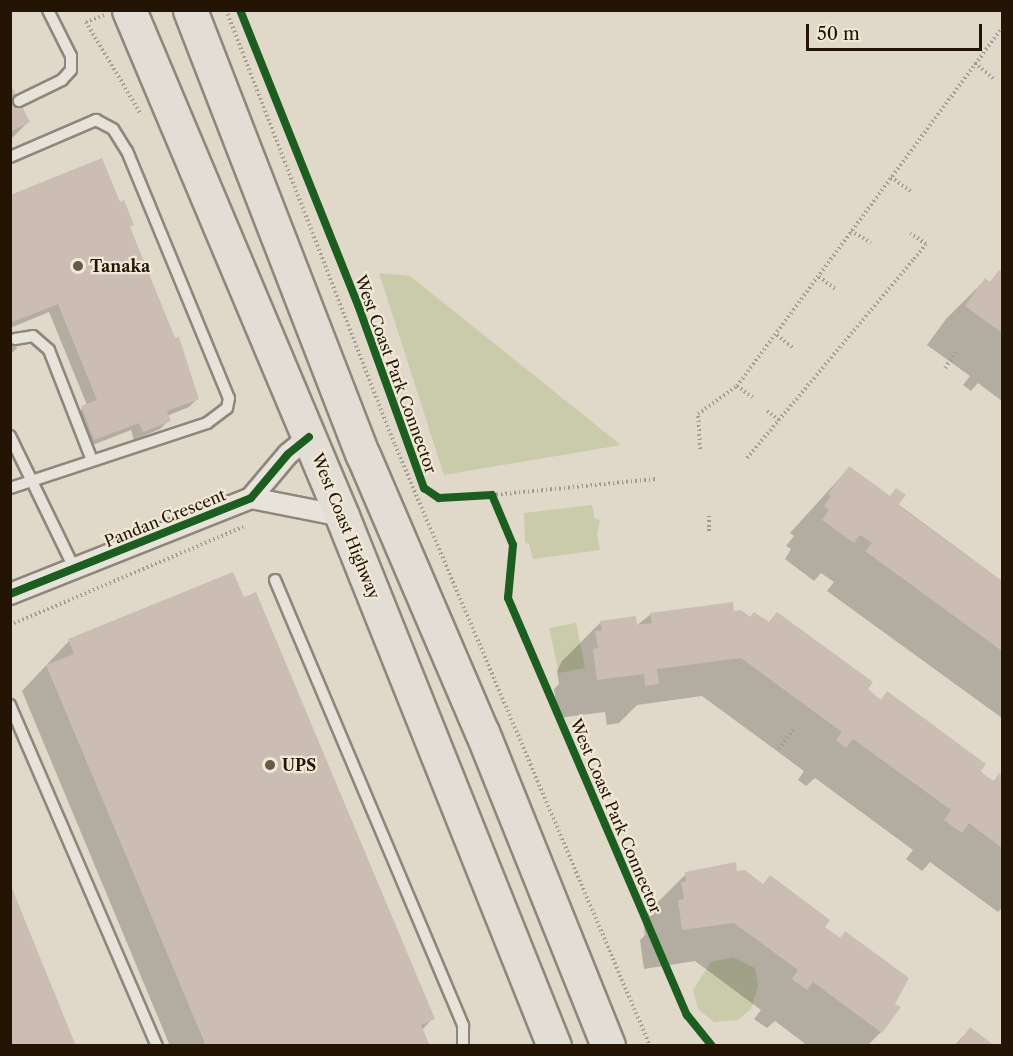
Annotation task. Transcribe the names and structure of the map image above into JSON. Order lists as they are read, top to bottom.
{
  "streets": {
    "highway": ["West Coast Highway"],
    "street": ["Pandan Crescent"],
    "cycle path": ["West Coast Park Connector"]
  },
  "crossings": [
    ["Pandan Crescent", "West Coast Highway"]
  ],
  "places": ["Tanaka", "UPS"],
  "scale_bar": "50 m"
}
